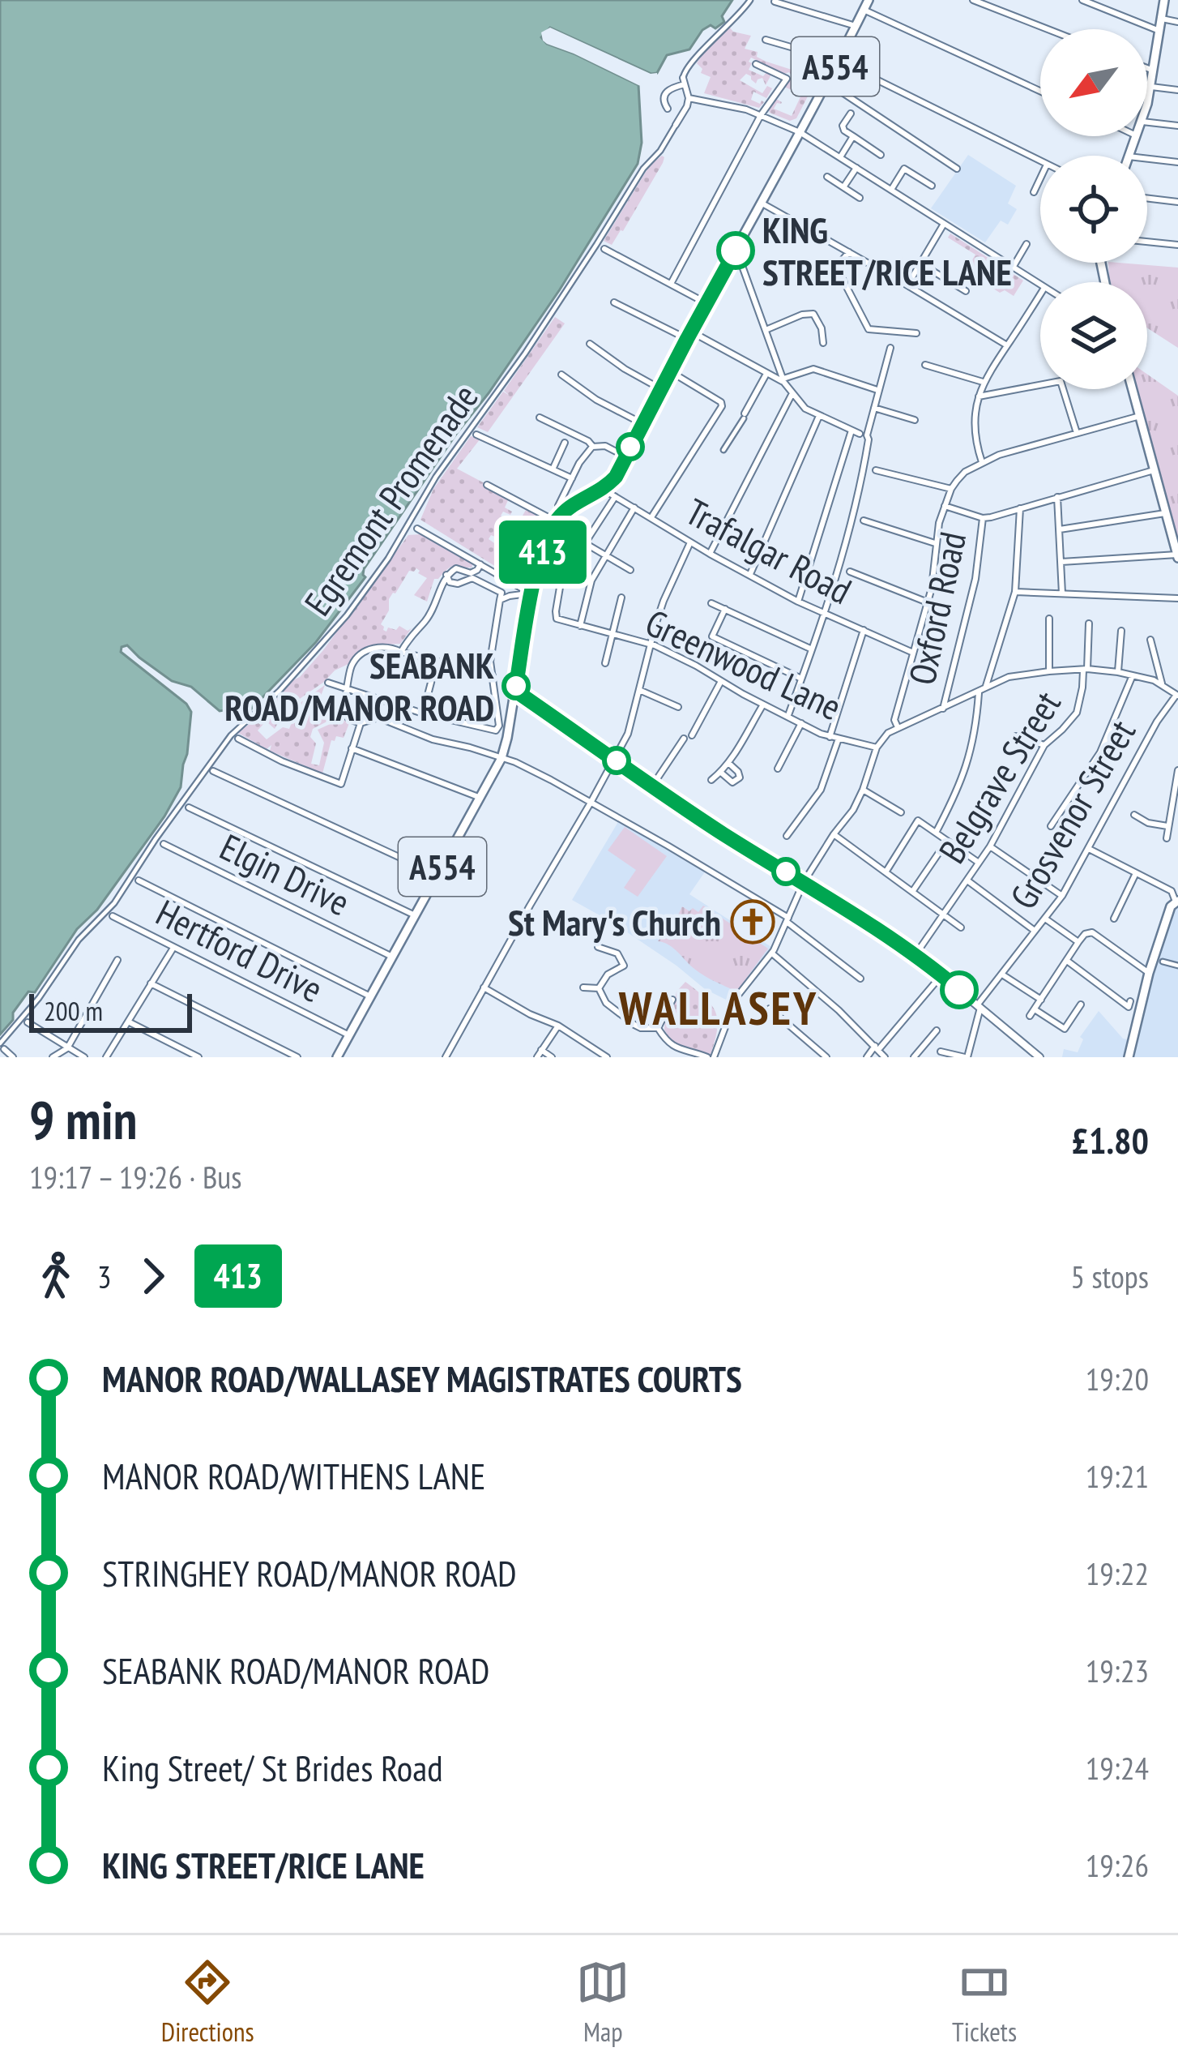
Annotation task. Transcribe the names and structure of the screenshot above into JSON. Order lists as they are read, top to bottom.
{
  "streets": {
    "main road": ["A554"],
    "street": [
      "Egremont Promenade",
      "Trafalgar Road",
      "Oxford Road",
      "Greenwood Lane",
      "Belgrave Street",
      "Grosvenor Street",
      "Elgin Drive",
      "Hertford Drive"
    ]
  },
  "crossings": [
    ["A554", "Trafalgar Road"],
    ["A554", "Elgin Drive"],
    ["A554", "Hertford Drive"],
    ["Egremont Promenade", "Elgin Drive"],
    ["Egremont Promenade", "Hertford Drive"]
  ],
  "districts": ["WALLASEY"],
  "places": {
    "other": ["KING STREET/RICE LANE", "SEABANK ROAD/MANOR ROAD"],
    "church": ["St Mary's Church"]
  },
  "lines": ["bus line 413"],
  "scale_bar": "200 m",
  "north": "bottom left",
  "page": {
    "on_map": "413",
    "scale": "200 m",
    "heading": ["9 min", "19:17 – 19:26 · Bus", "£1.80"],
    "legs": ["3", "413", "5 stops"],
    "list": [
      {
        "name": "MANOR ROAD/WALLASEY MAGISTRATES COURTS",
        "value": "19:20"
      },
      {
        "name": "MANOR ROAD/WITHENS LANE",
        "value": "19:21"
      },
      {
        "name": "STRINGHEY ROAD/MANOR ROAD",
        "value": "19:22"
      },
      {
        "name": "SEABANK ROAD/MANOR ROAD",
        "value": "19:23"
      },
      {
        "name": "King Street/ St Brides Road",
        "value": "19:24"
      },
      {
        "name": "KING STREET/RICE LANE",
        "value": "19:26"
      }
    ],
    "tabs": ["Directions", "Map", "Tickets"]
  }
}
